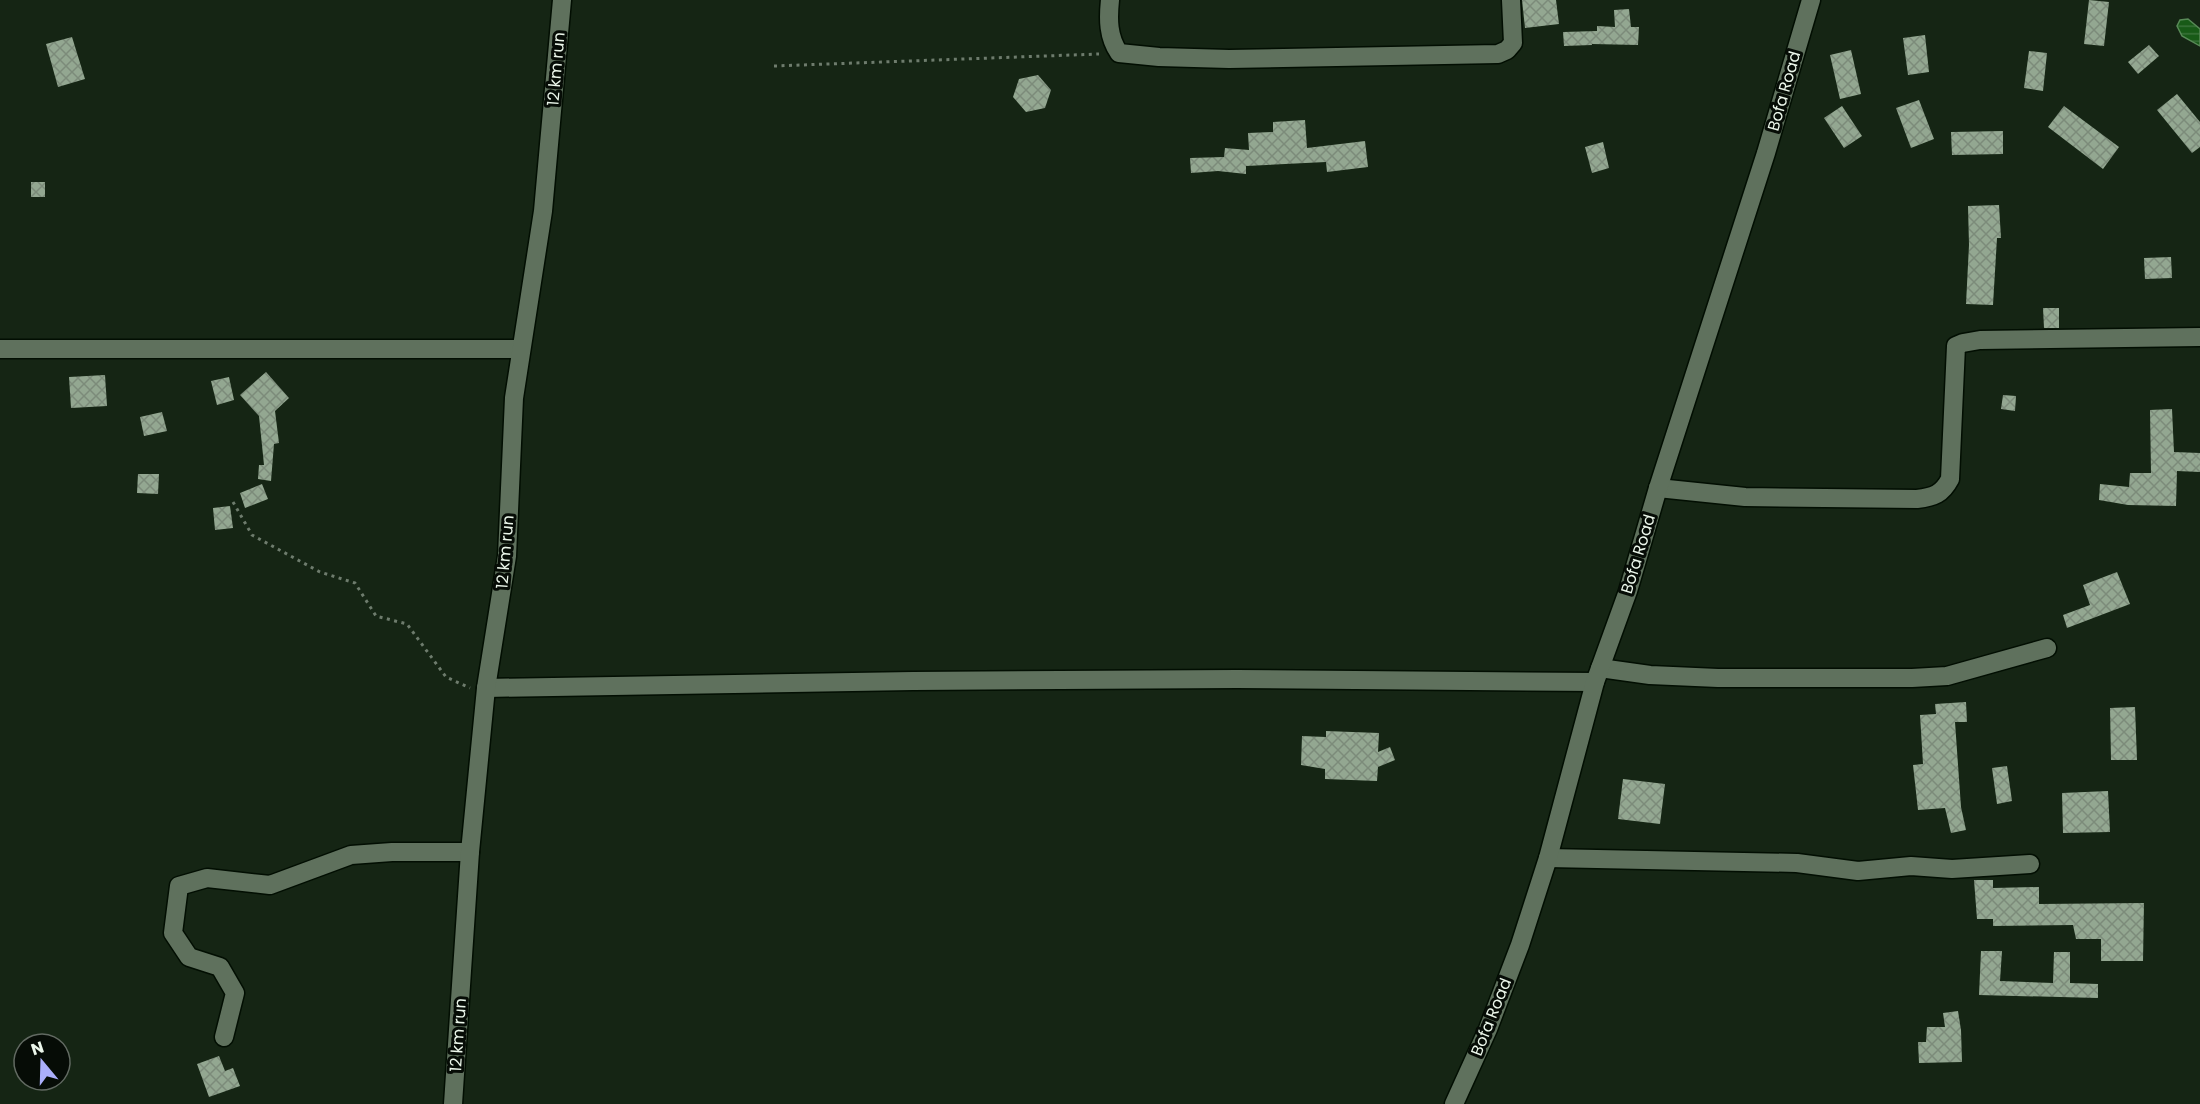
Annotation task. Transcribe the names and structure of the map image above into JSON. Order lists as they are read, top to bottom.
{
  "streets": {
    "street": ["12 km run", "Bofa Road"]
  },
  "north": "top"
}
